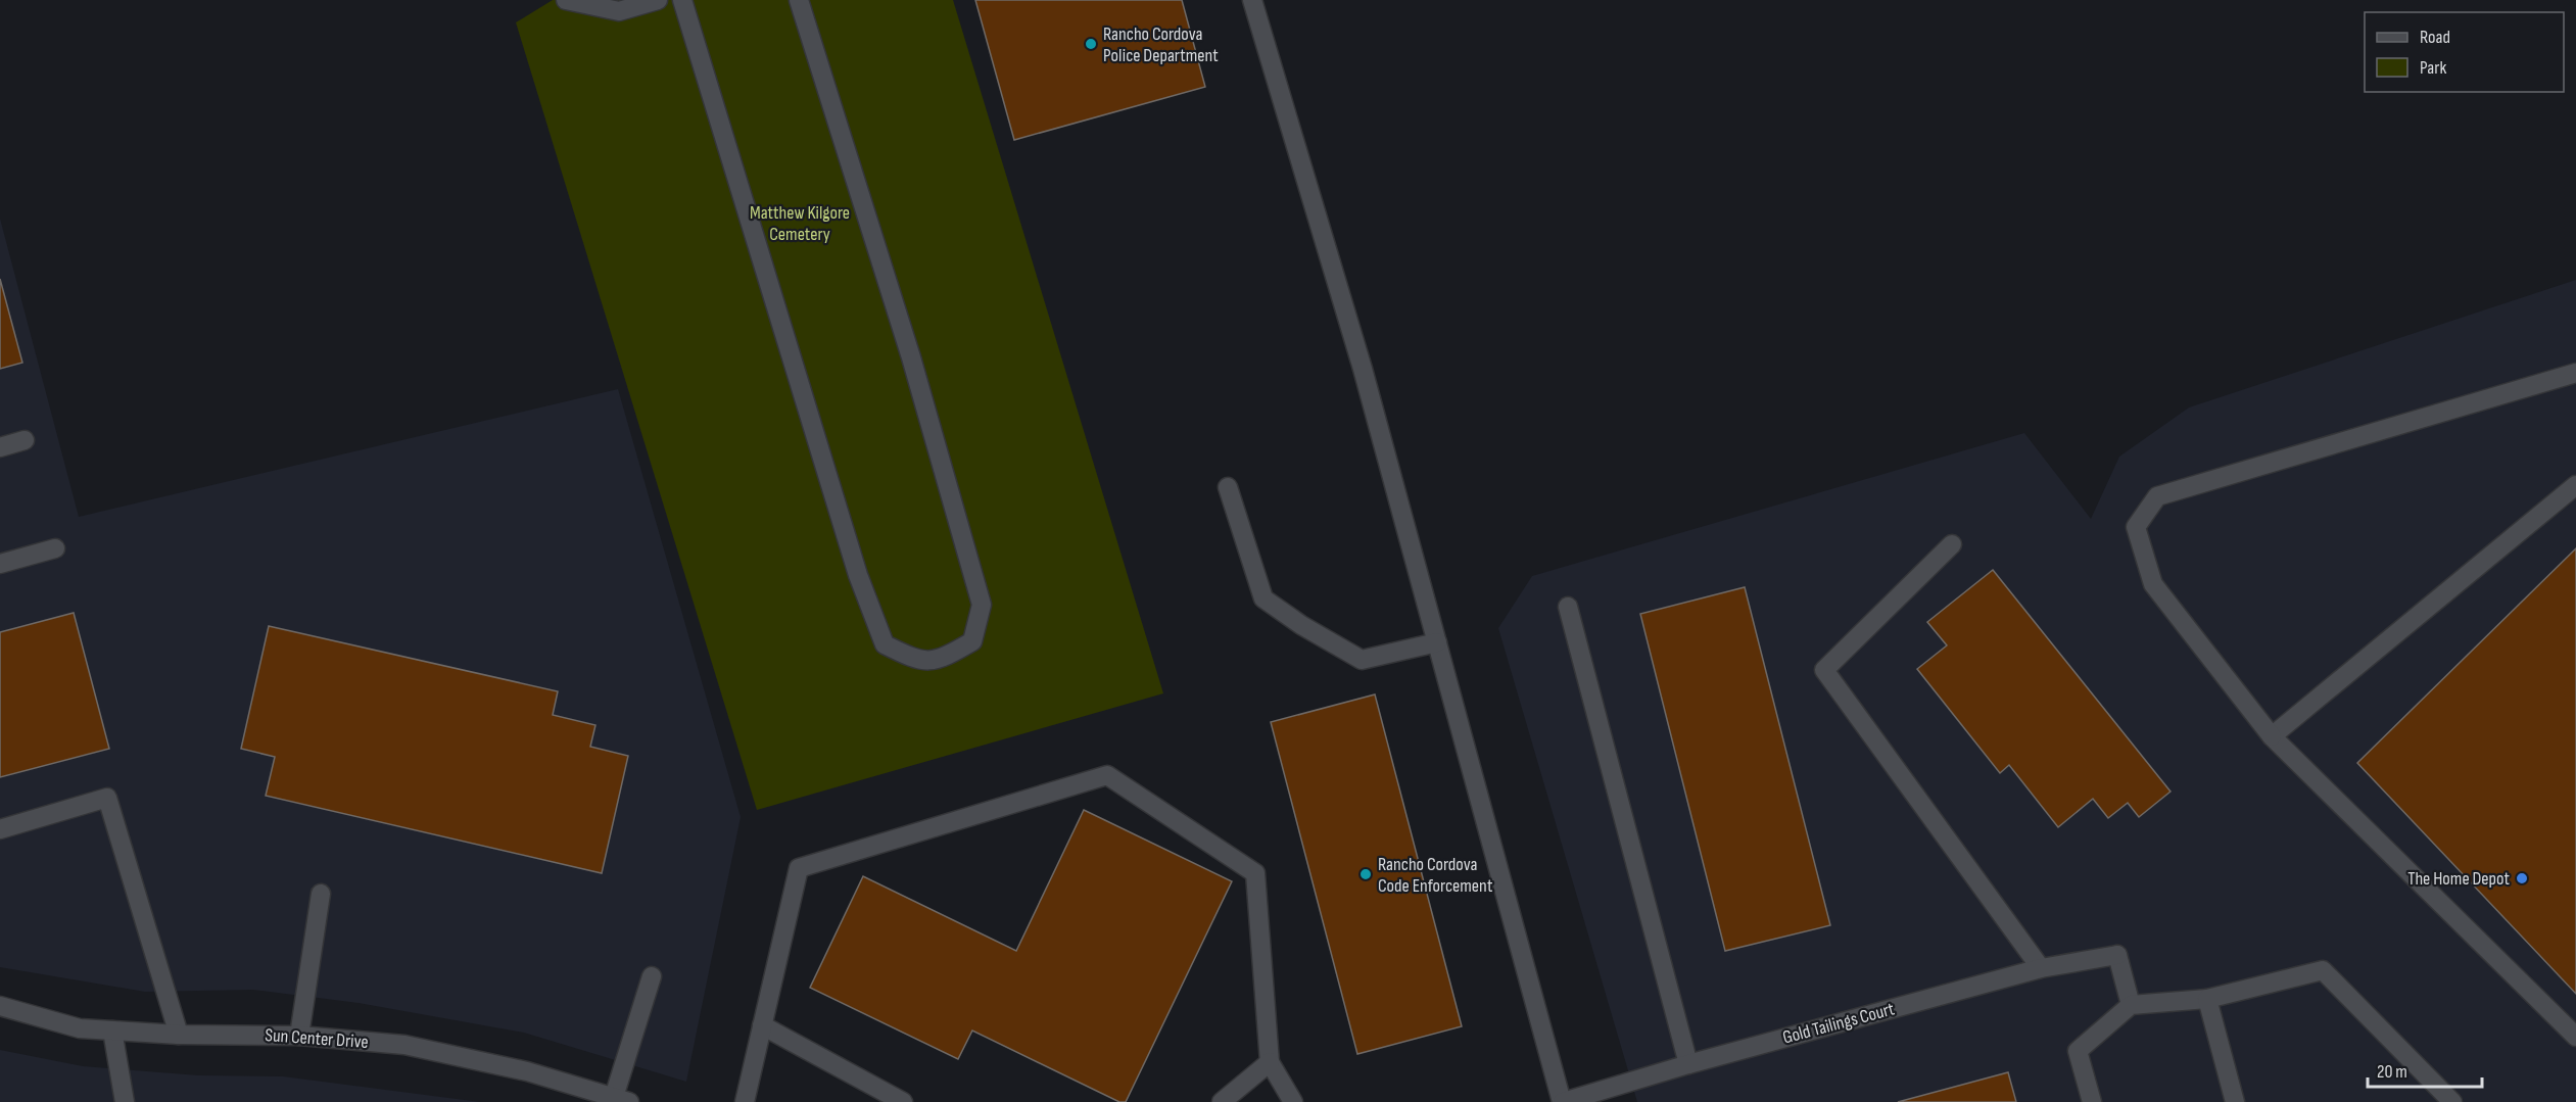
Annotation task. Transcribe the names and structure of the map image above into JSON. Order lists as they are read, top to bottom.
{
  "streets": {
    "street": ["Gold Tailings Court", "Sun Center Drive"]
  },
  "parks": ["Matthew Kilgore Cemetery"],
  "places": ["Rancho Cordova Police Department", "Rancho Cordova Code Enforcement", "The Home Depot"],
  "legend": ["Road", "Park"],
  "scale_bar": "20 m"
}
